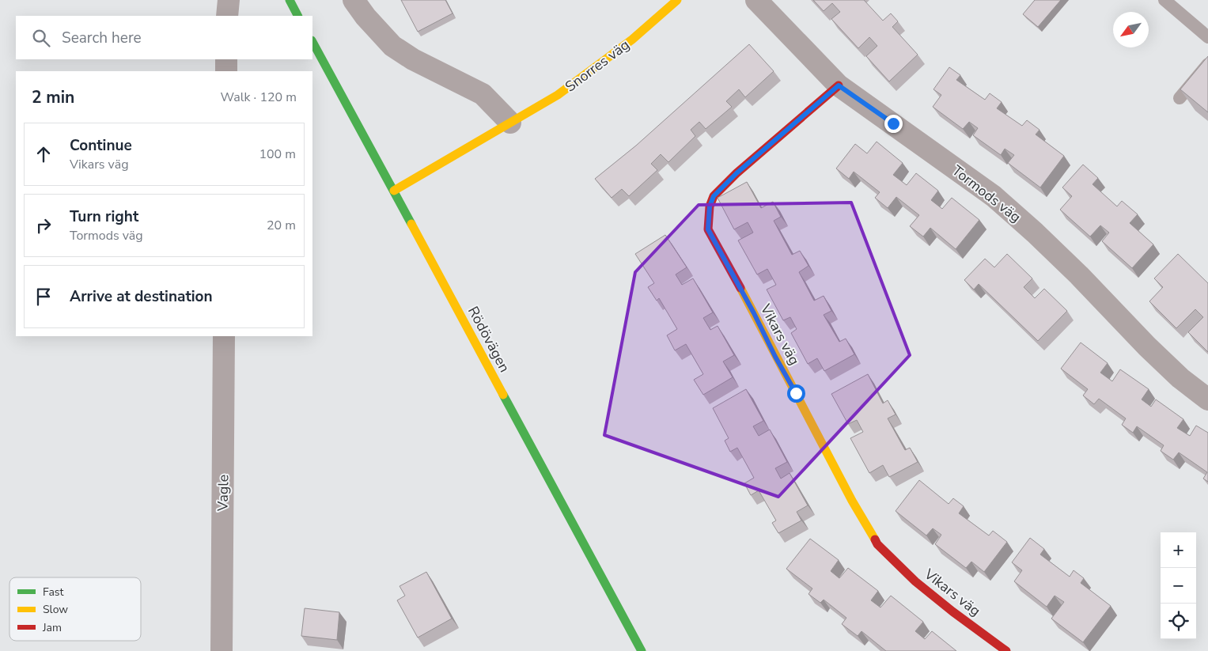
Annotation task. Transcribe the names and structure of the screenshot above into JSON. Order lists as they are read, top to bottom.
{
  "streets": {
    "street": [
      "Snorres väg",
      "Tormods väg",
      "Vikars väg",
      "Rödövägen",
      "Vagle"
    ]
  },
  "crossings": [
    ["Snorres väg", "Rödövägen"],
    ["Tormods väg", "Vikars väg"]
  ],
  "legend": ["Fast", "Slow", "Jam"],
  "north": "bottom left",
  "page": {
    "search": "Search here",
    "heading": ["2 min", "Walk · 120 m"],
    "list": [
      ["Continue", "Vikars väg", "100 m"],
      ["Turn right", "Tormods väg", "20 m"],
      "Arrive at destination"
    ],
    "map_buttons": ["+", "−"]
  }
}
